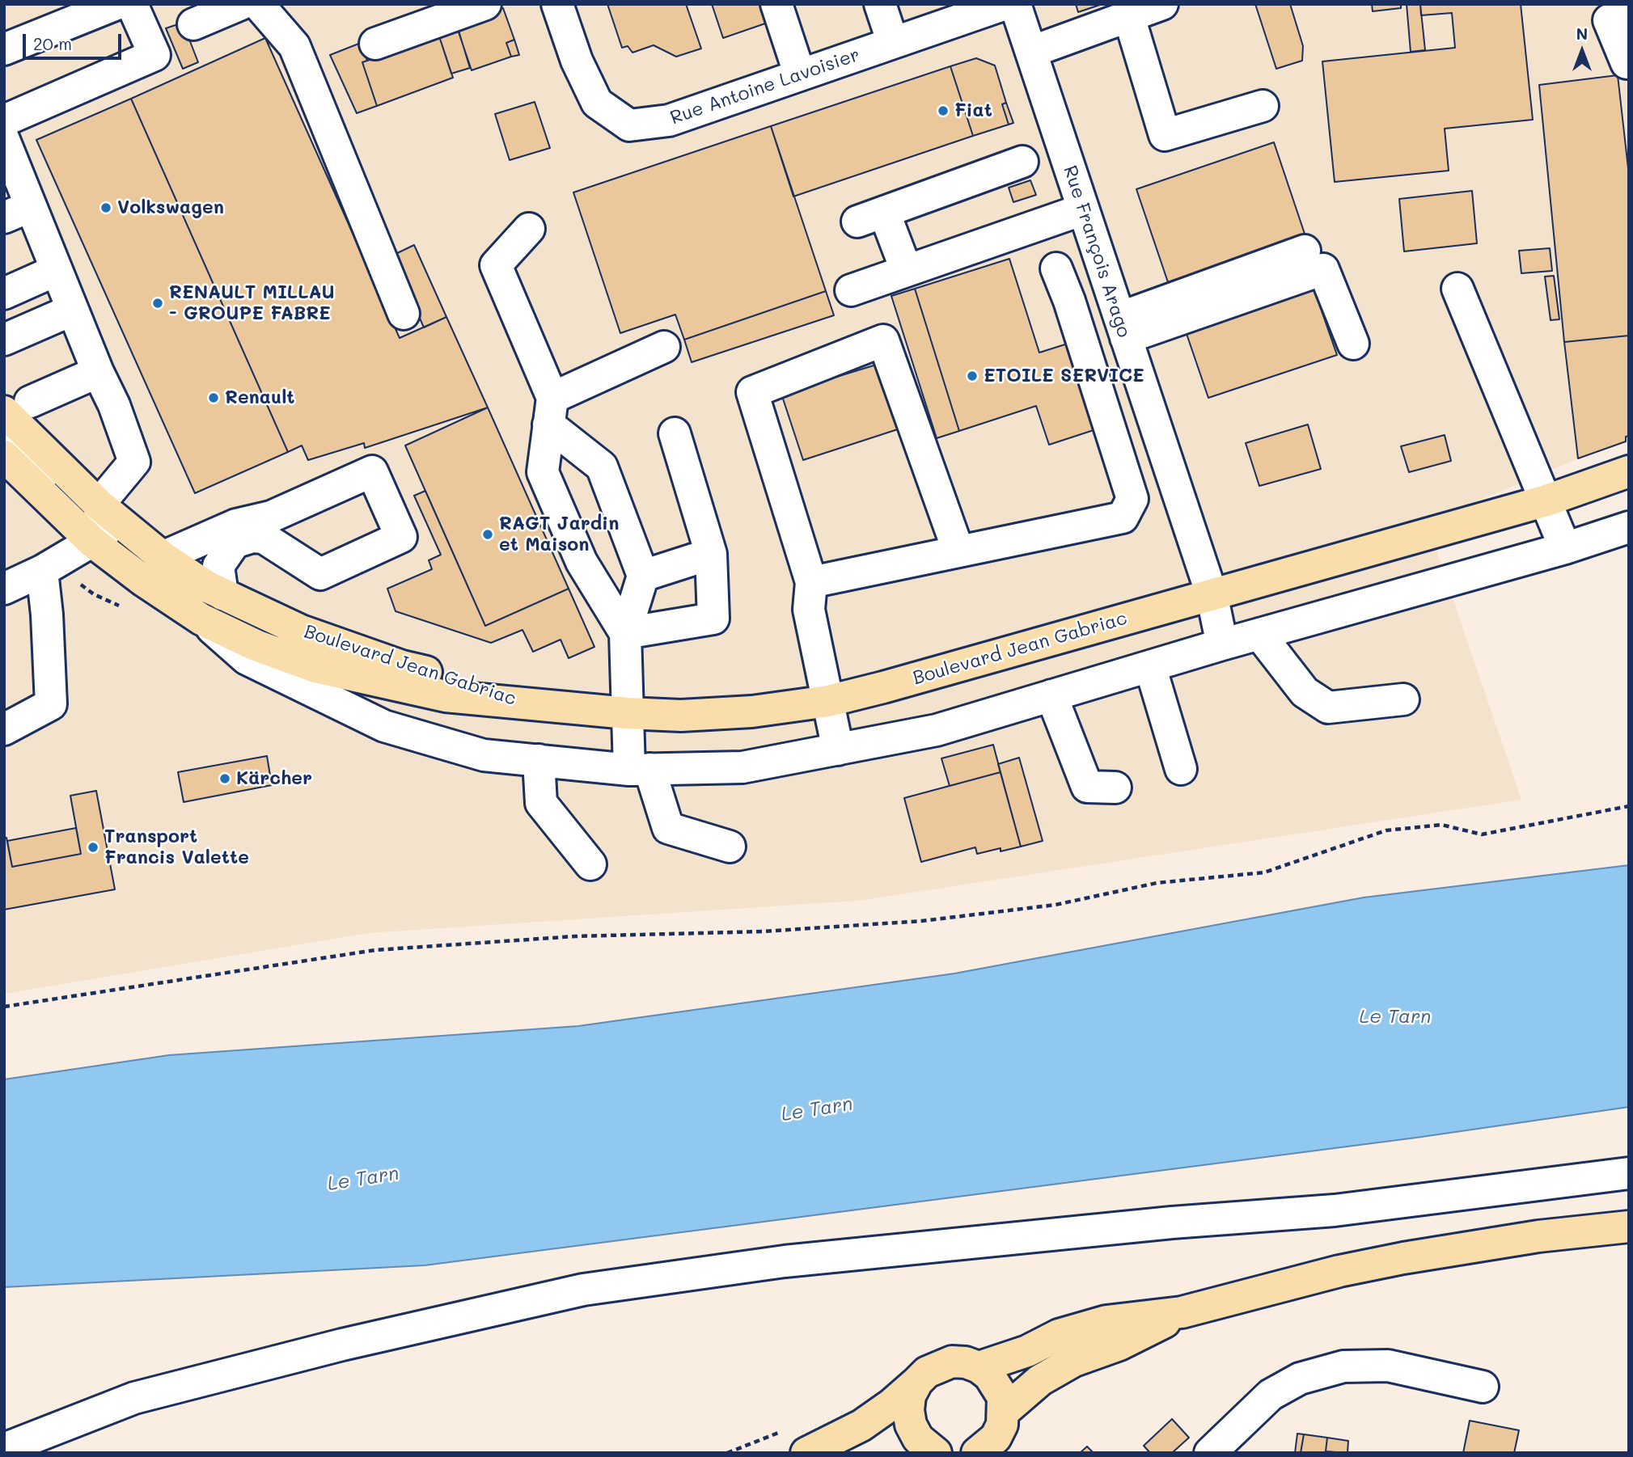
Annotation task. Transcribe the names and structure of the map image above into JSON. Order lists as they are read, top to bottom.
{
  "streets": {
    "main road": ["Boulevard Jean Gabriac"],
    "street": ["Rue Antoine Lavoisier", "Rue François Arago"]
  },
  "crossings": [
    ["Rue François Arago", "Boulevard Jean Gabriac"]
  ],
  "water": ["Le Tarn"],
  "places": [
    "Fiat",
    "Volkswagen",
    "RENAULT MILLAU - GROUPE FABRE",
    "ETOILE SERVICE",
    "Renault",
    "RAGT Jardin et Maison",
    "Kärcher",
    "Transport Francis Valette"
  ],
  "scale_bar": "20 m",
  "north": "top"
}
